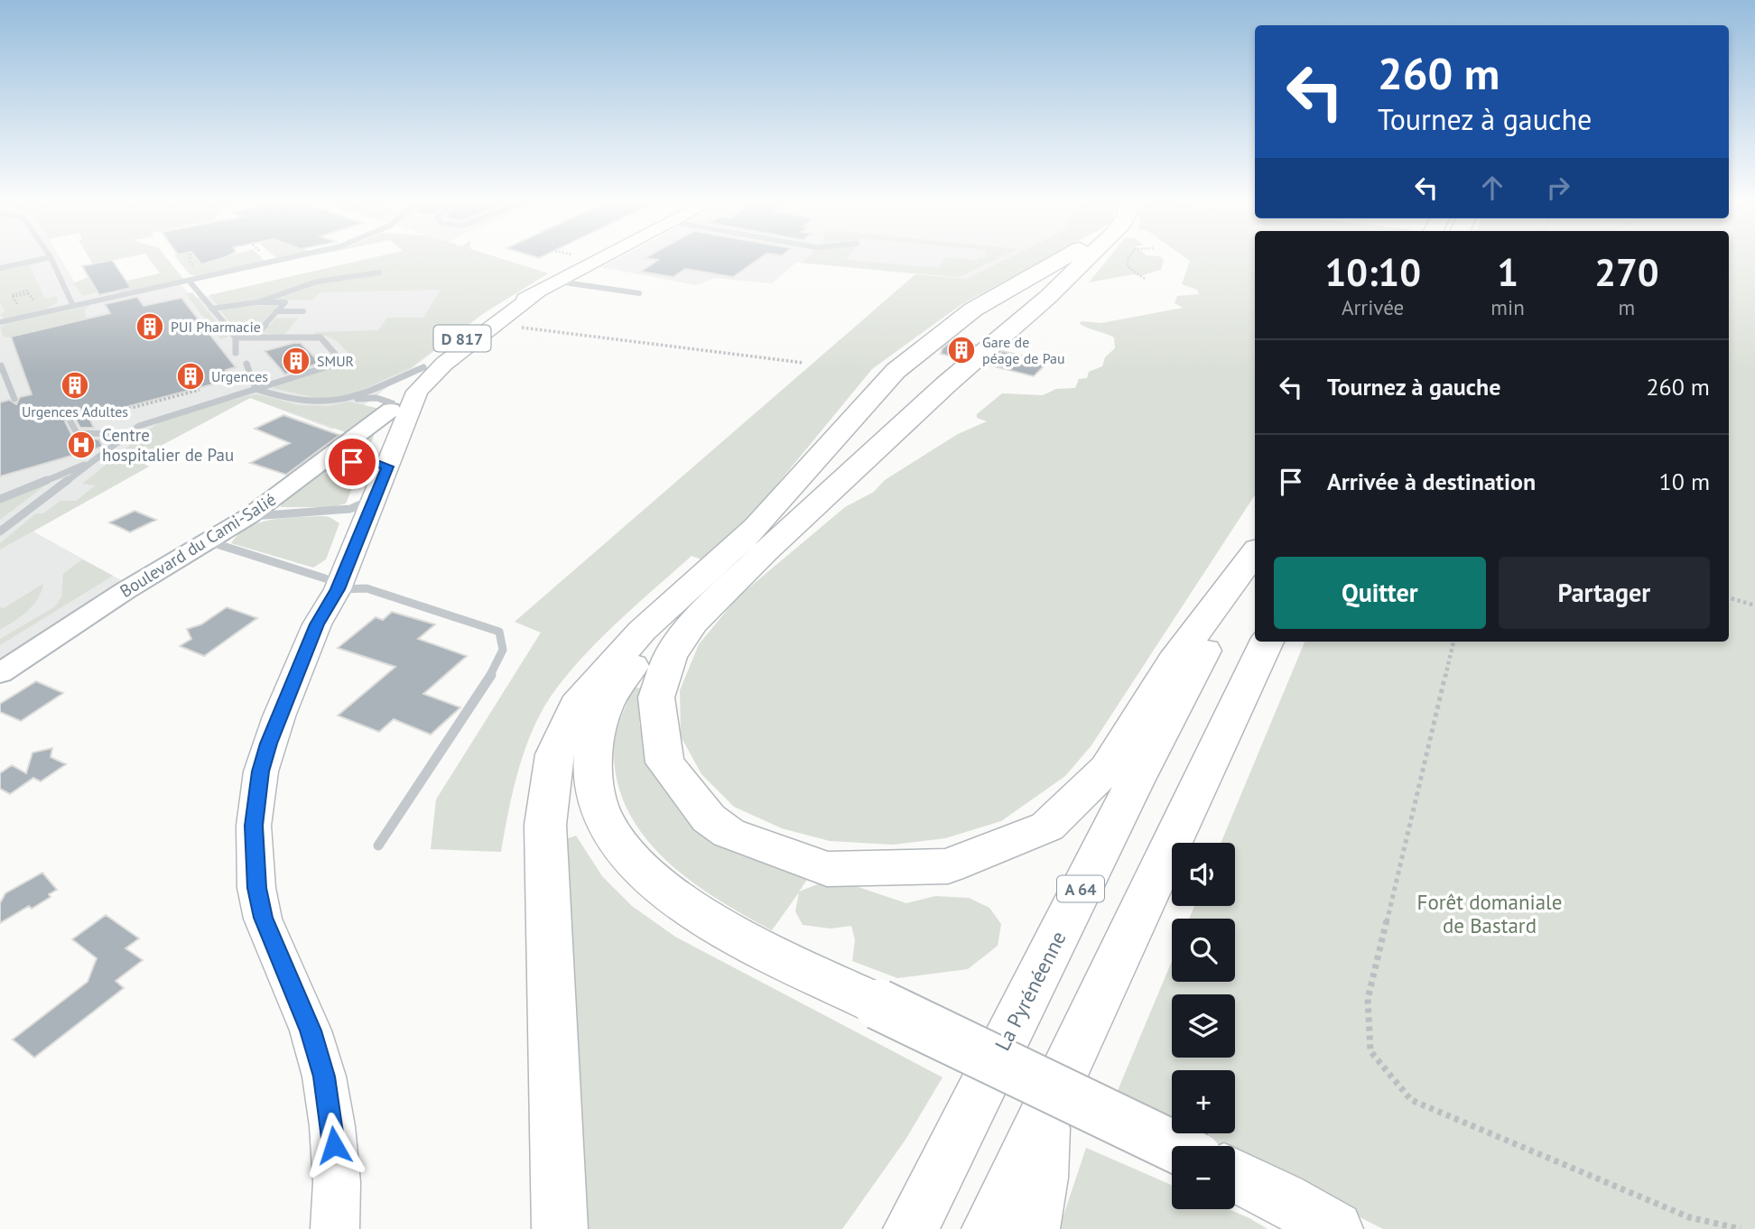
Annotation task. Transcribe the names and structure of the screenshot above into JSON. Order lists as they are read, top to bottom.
{
  "streets": {
    "highway": ["A 64", "La Pyrénéenne"],
    "main road": ["D 817"],
    "street": ["Boulevard du Cami-Salié"]
  },
  "crossings": [
    ["D 817", "Boulevard du Cami-Salié"]
  ],
  "parks": ["Forêt domaniale de Bastard"],
  "places": {
    "building": [
      "PUI Pharmacie",
      "Gare de péage de Pau",
      "SMUR",
      "Urgences",
      "Urgences Adultes"
    ],
    "hospital": ["Centre hospitalier de Pau"]
  },
  "page": {
    "turn": ["260 m", "Tournez à gauche"],
    "eta": [
      "10:10",
      "Arrivée",
      "1",
      "min",
      "270",
      "m"
    ],
    "list": [
      {
        "name": "Tournez à gauche",
        "value": "260 m"
      },
      {
        "name": "Arrivée à destination",
        "value": "10 m"
      }
    ],
    "buttons": ["Quitter", "Partager"],
    "map_buttons": ["+", "−"]
  }
}
